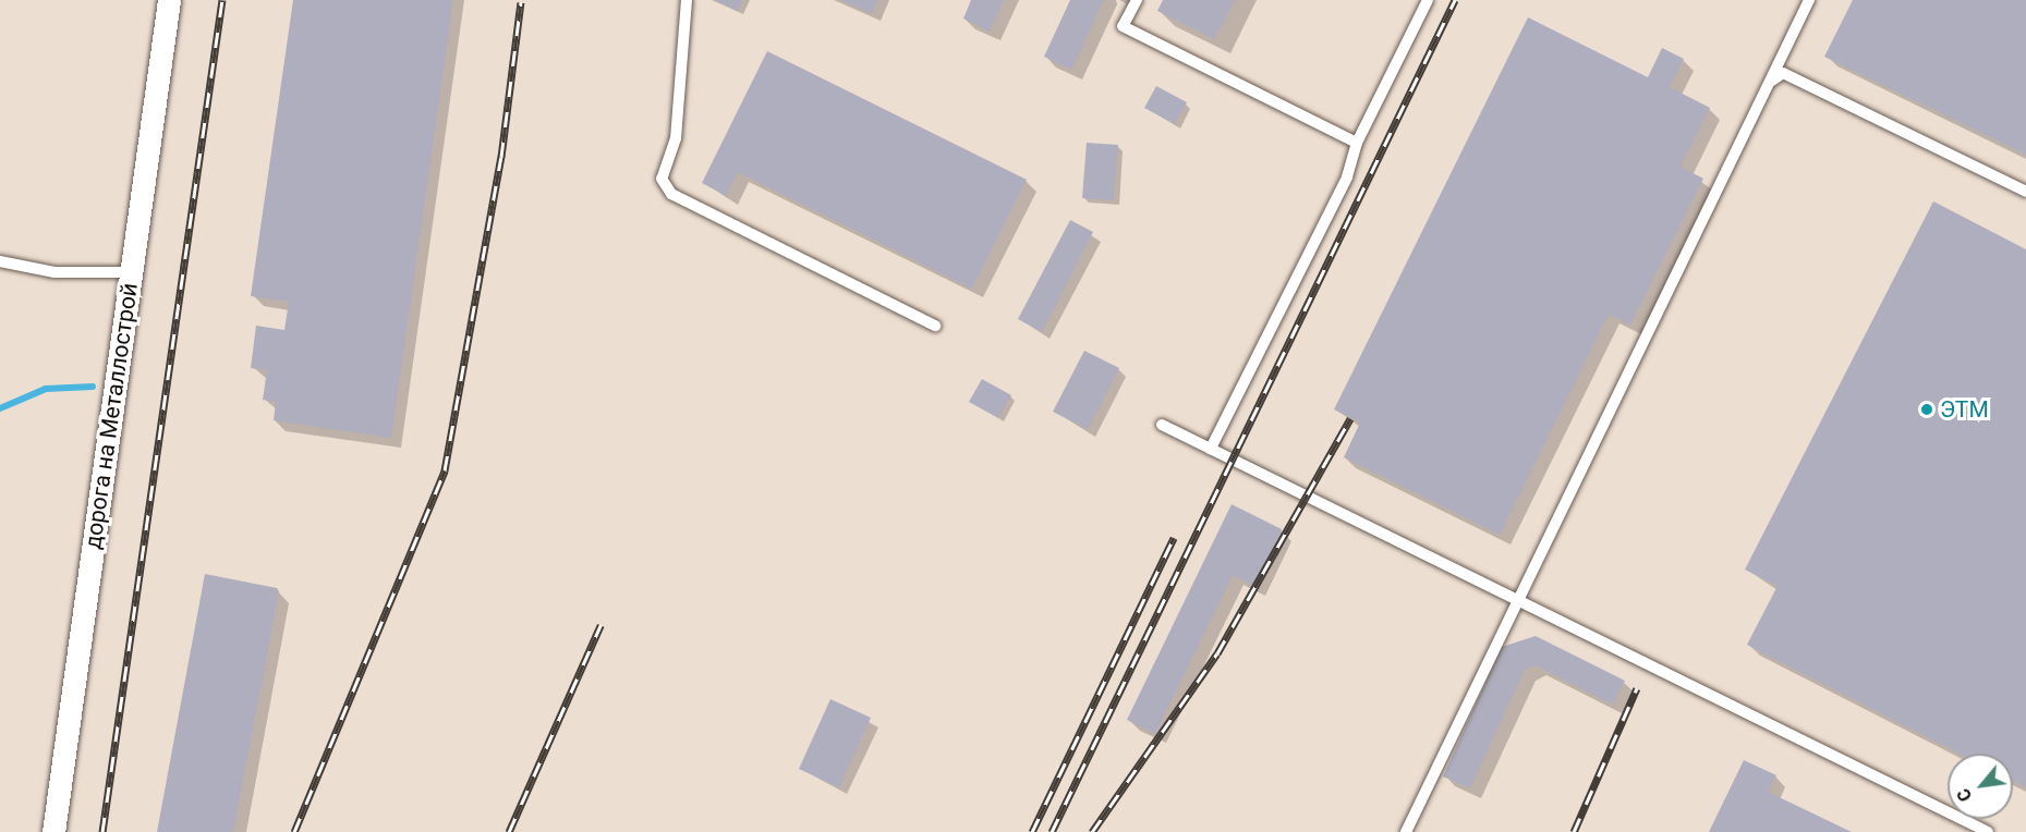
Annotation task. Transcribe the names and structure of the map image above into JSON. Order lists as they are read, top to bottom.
{
  "streets": {
    "street": ["дорога на Металлострой"]
  },
  "places": ["ЭТМ"],
  "north": "bottom left"
}
